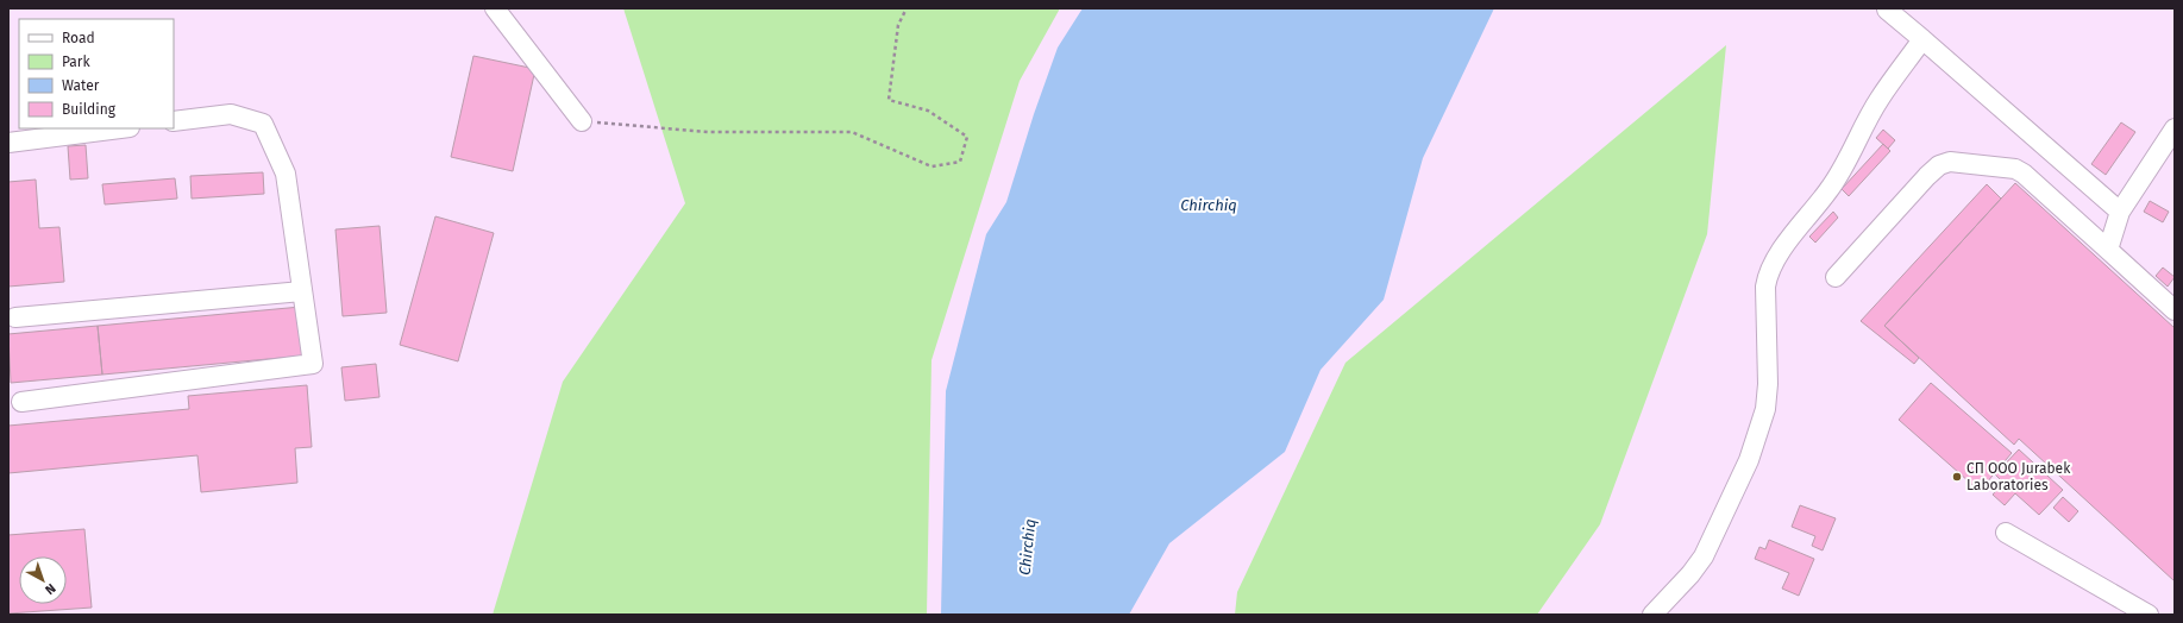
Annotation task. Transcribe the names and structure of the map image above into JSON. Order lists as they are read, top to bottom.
{
  "water": ["Chirchiq"],
  "places": ["СП ООО Jurabek Laboratories"],
  "legend": [
    "Road",
    "Park",
    "Water",
    "Building"
  ],
  "north": "bottom right"
}
